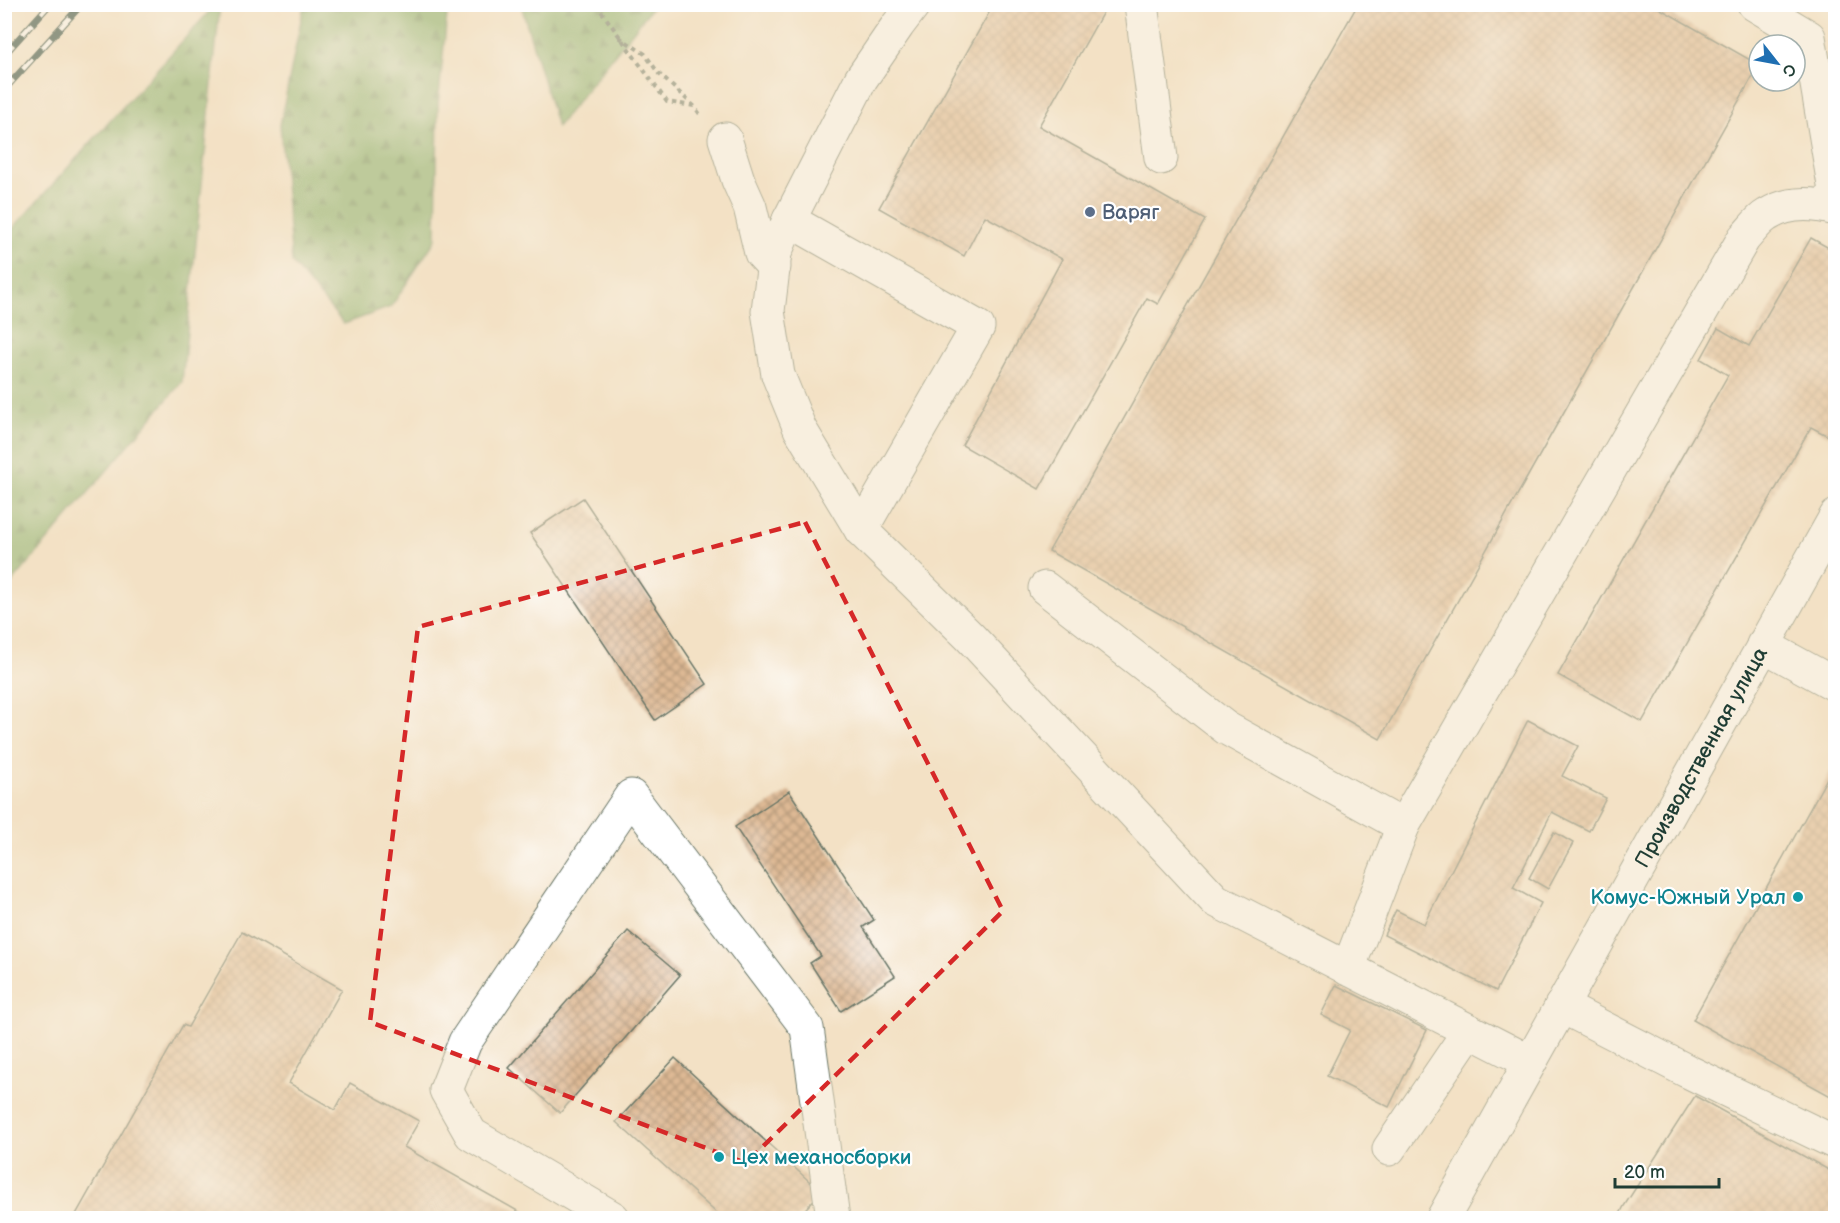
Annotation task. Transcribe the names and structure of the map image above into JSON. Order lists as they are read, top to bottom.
{
  "streets": {
    "street": ["Производственная улица"]
  },
  "places": ["Варяг", "Комус-Южный Урал", "Цех механосборки"],
  "scale_bar": "20 m",
  "north": "bottom right"
}
